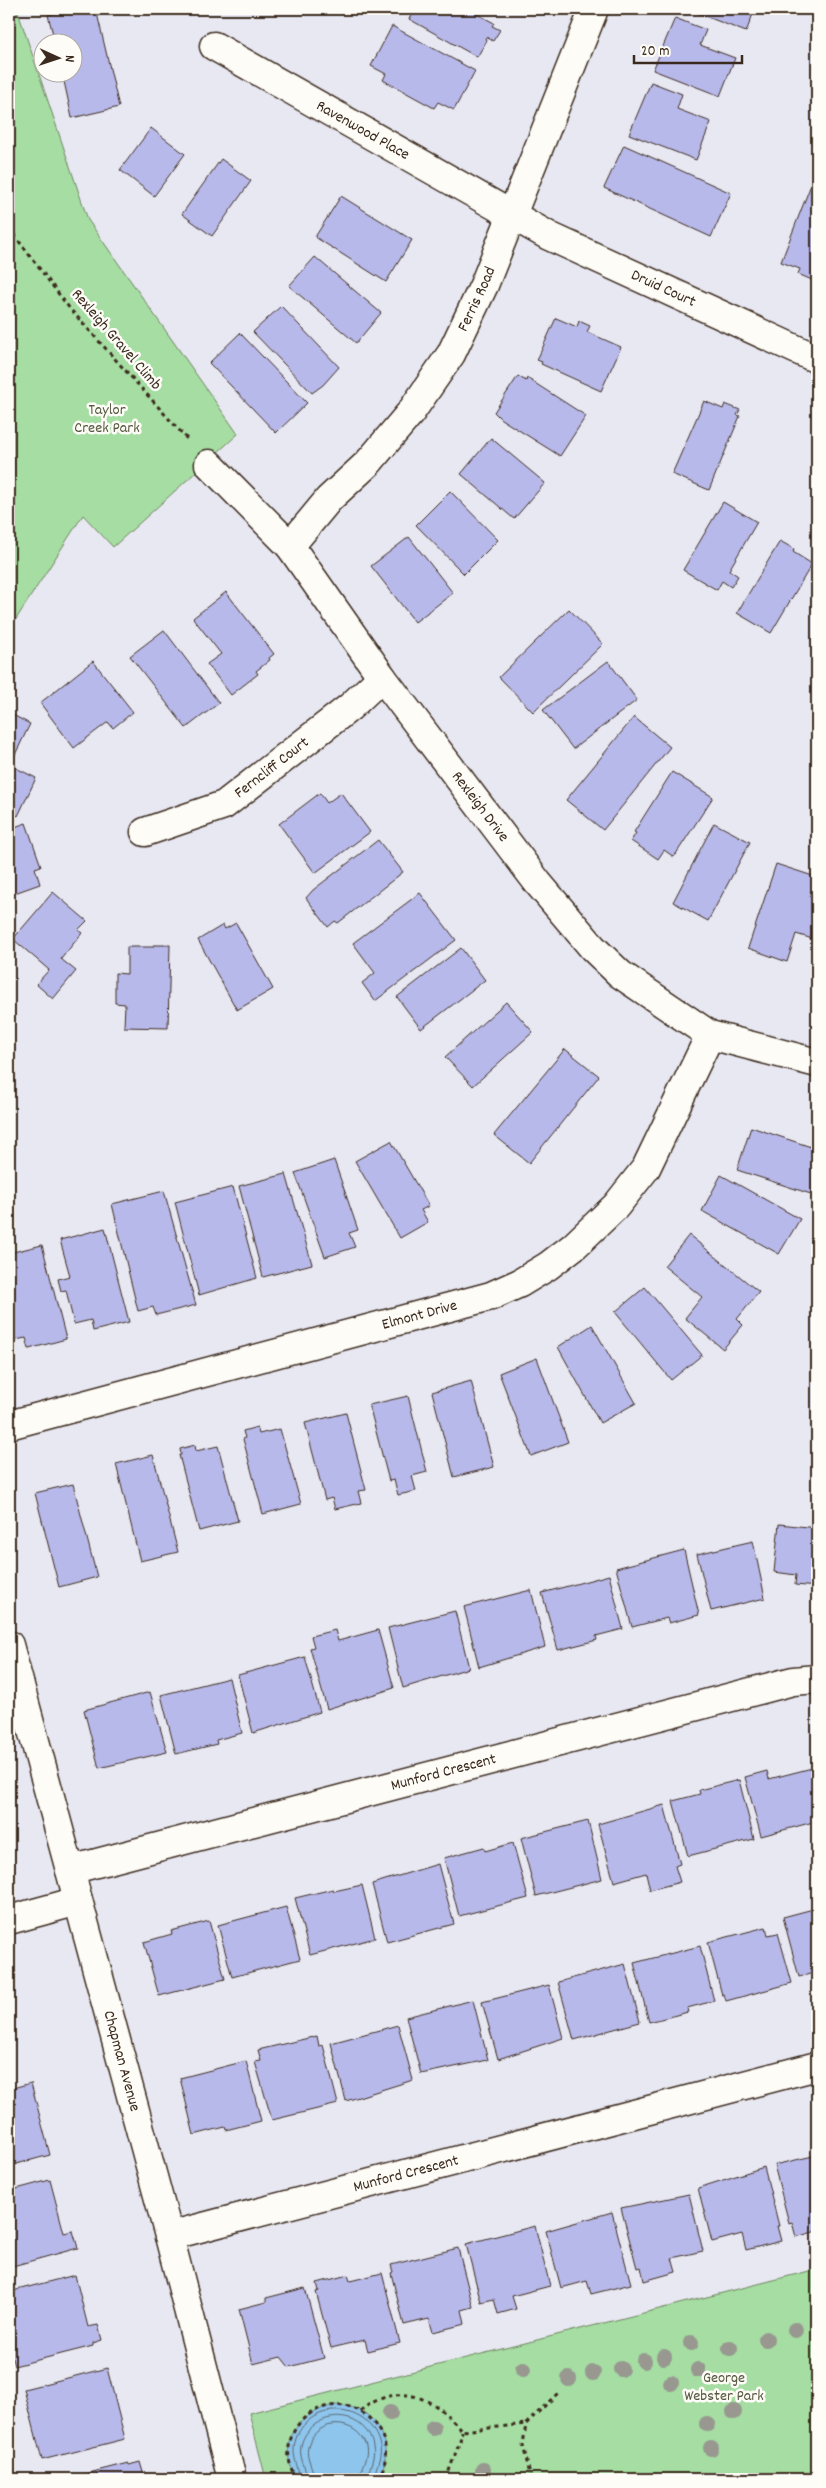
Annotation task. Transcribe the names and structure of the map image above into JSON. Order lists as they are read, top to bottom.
{
  "streets": {
    "street": [
      "Ravenwood Place",
      "Druid Court",
      "Ferris Road",
      "Ferncliff Court",
      "Rexleigh Drive",
      "Elmont Drive",
      "Munford Crescent",
      "Chapman Avenue"
    ],
    "path": ["Rexleigh Gravel Climb"]
  },
  "crossings": [
    ["Ravenwood Place", "Druid Court"],
    ["Ravenwood Place", "Ferris Road"],
    ["Druid Court", "Ferris Road"],
    ["Ferris Road", "Rexleigh Drive"],
    ["Rexleigh Gravel Climb", "Rexleigh Drive"],
    ["Ferncliff Court", "Rexleigh Drive"],
    ["Rexleigh Drive", "Elmont Drive"],
    ["Munford Crescent", "Chapman Avenue"]
  ],
  "parks": ["Taylor Creek Park", "George Webster Park"],
  "scale_bar": "20 m",
  "north": "right"
}
